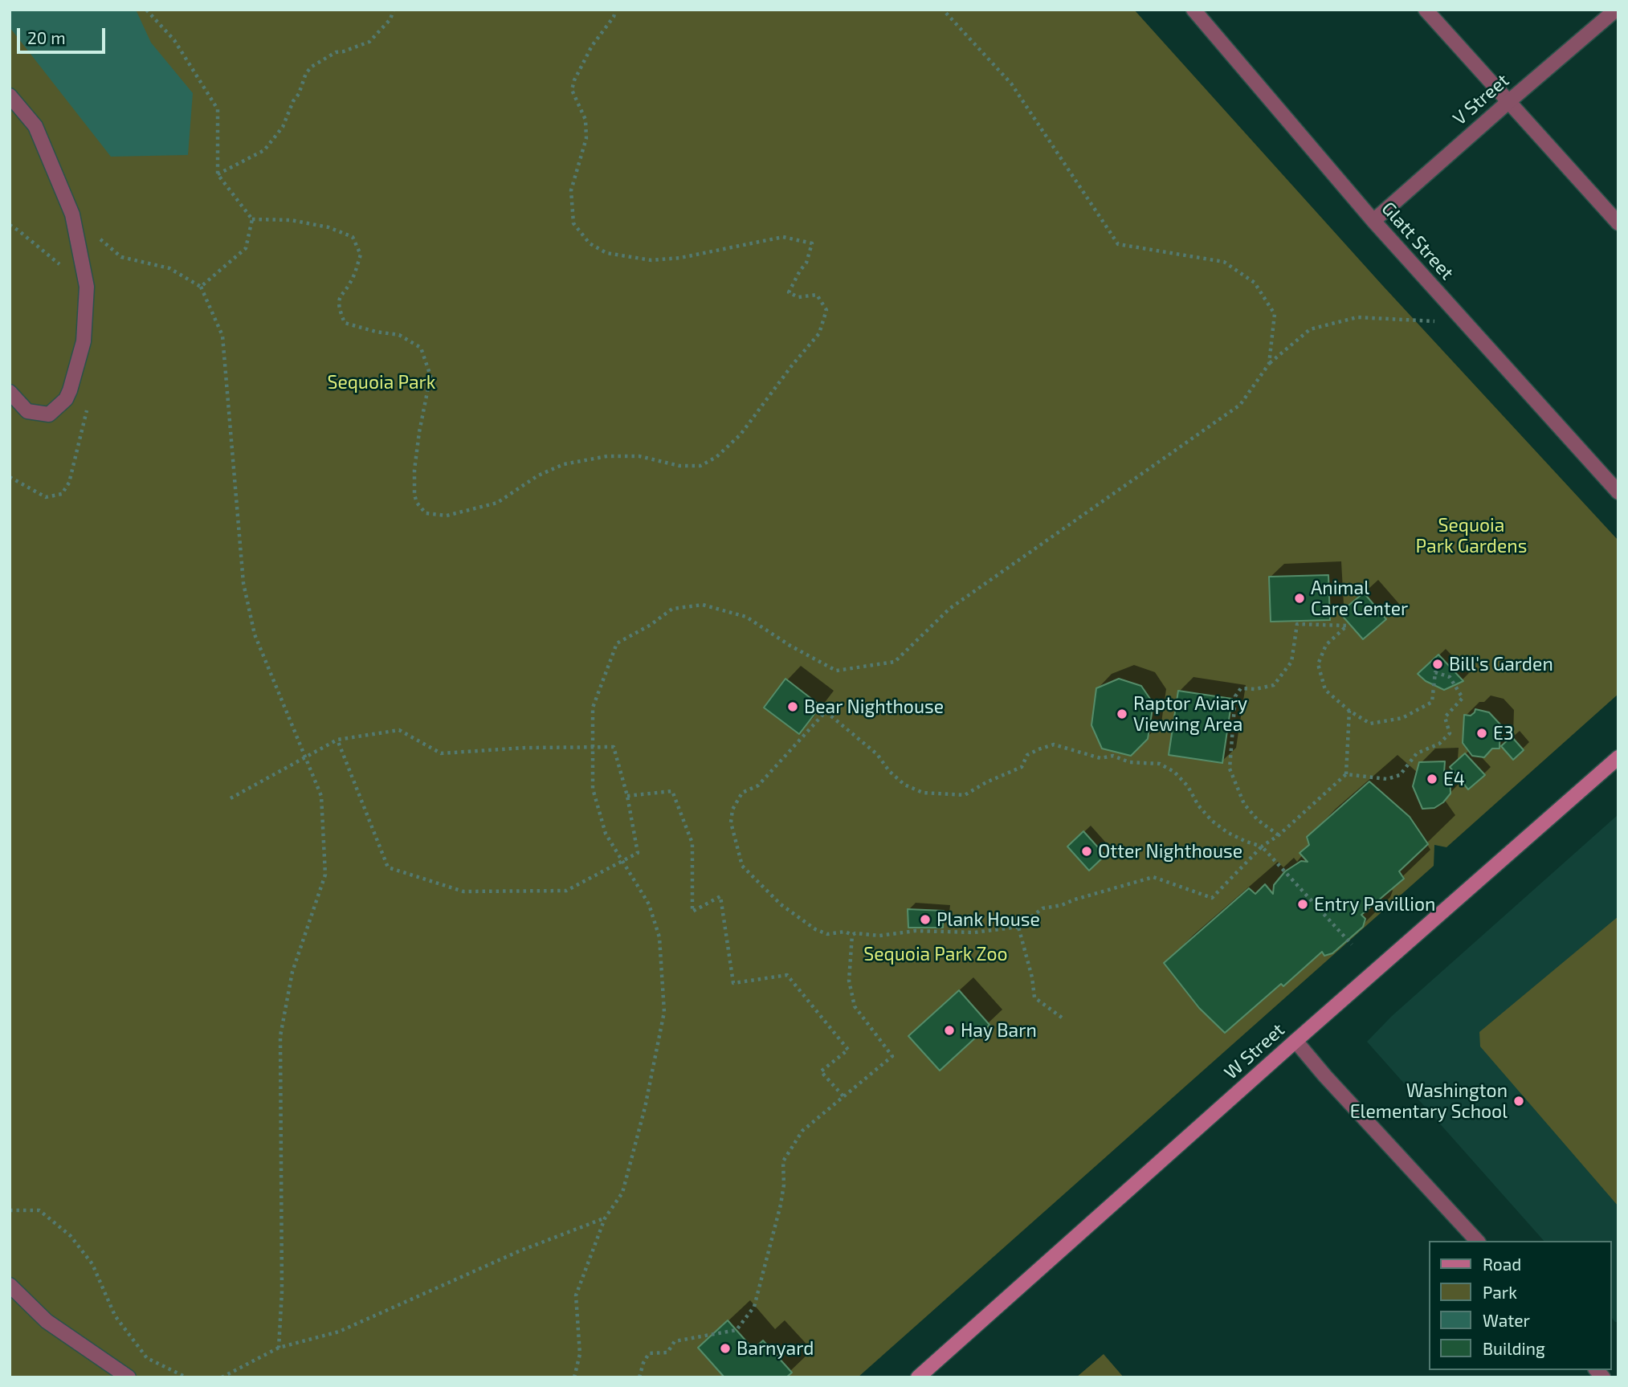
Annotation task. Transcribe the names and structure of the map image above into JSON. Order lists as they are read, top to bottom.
{
  "streets": {
    "main road": ["W Street"],
    "street": ["V Street", "Glatt Street"]
  },
  "crossings": [
    ["V Street", "Glatt Street"]
  ],
  "parks": ["Sequoia Park", "Sequoia Park Gardens", "Sequoia Park Zoo"],
  "places": [
    "Animal Care Center",
    "Bill's Garden",
    "Bear Nighthouse",
    "Raptor Aviary Viewing Area",
    "E3",
    "E4",
    "Otter Nighthouse",
    "Entry Pavillion",
    "Plank House",
    "Hay Barn",
    "Washington Elementary School",
    "Barnyard"
  ],
  "legend": [
    "Road",
    "Park",
    "Water",
    "Building"
  ],
  "scale_bar": "20 m"
}
